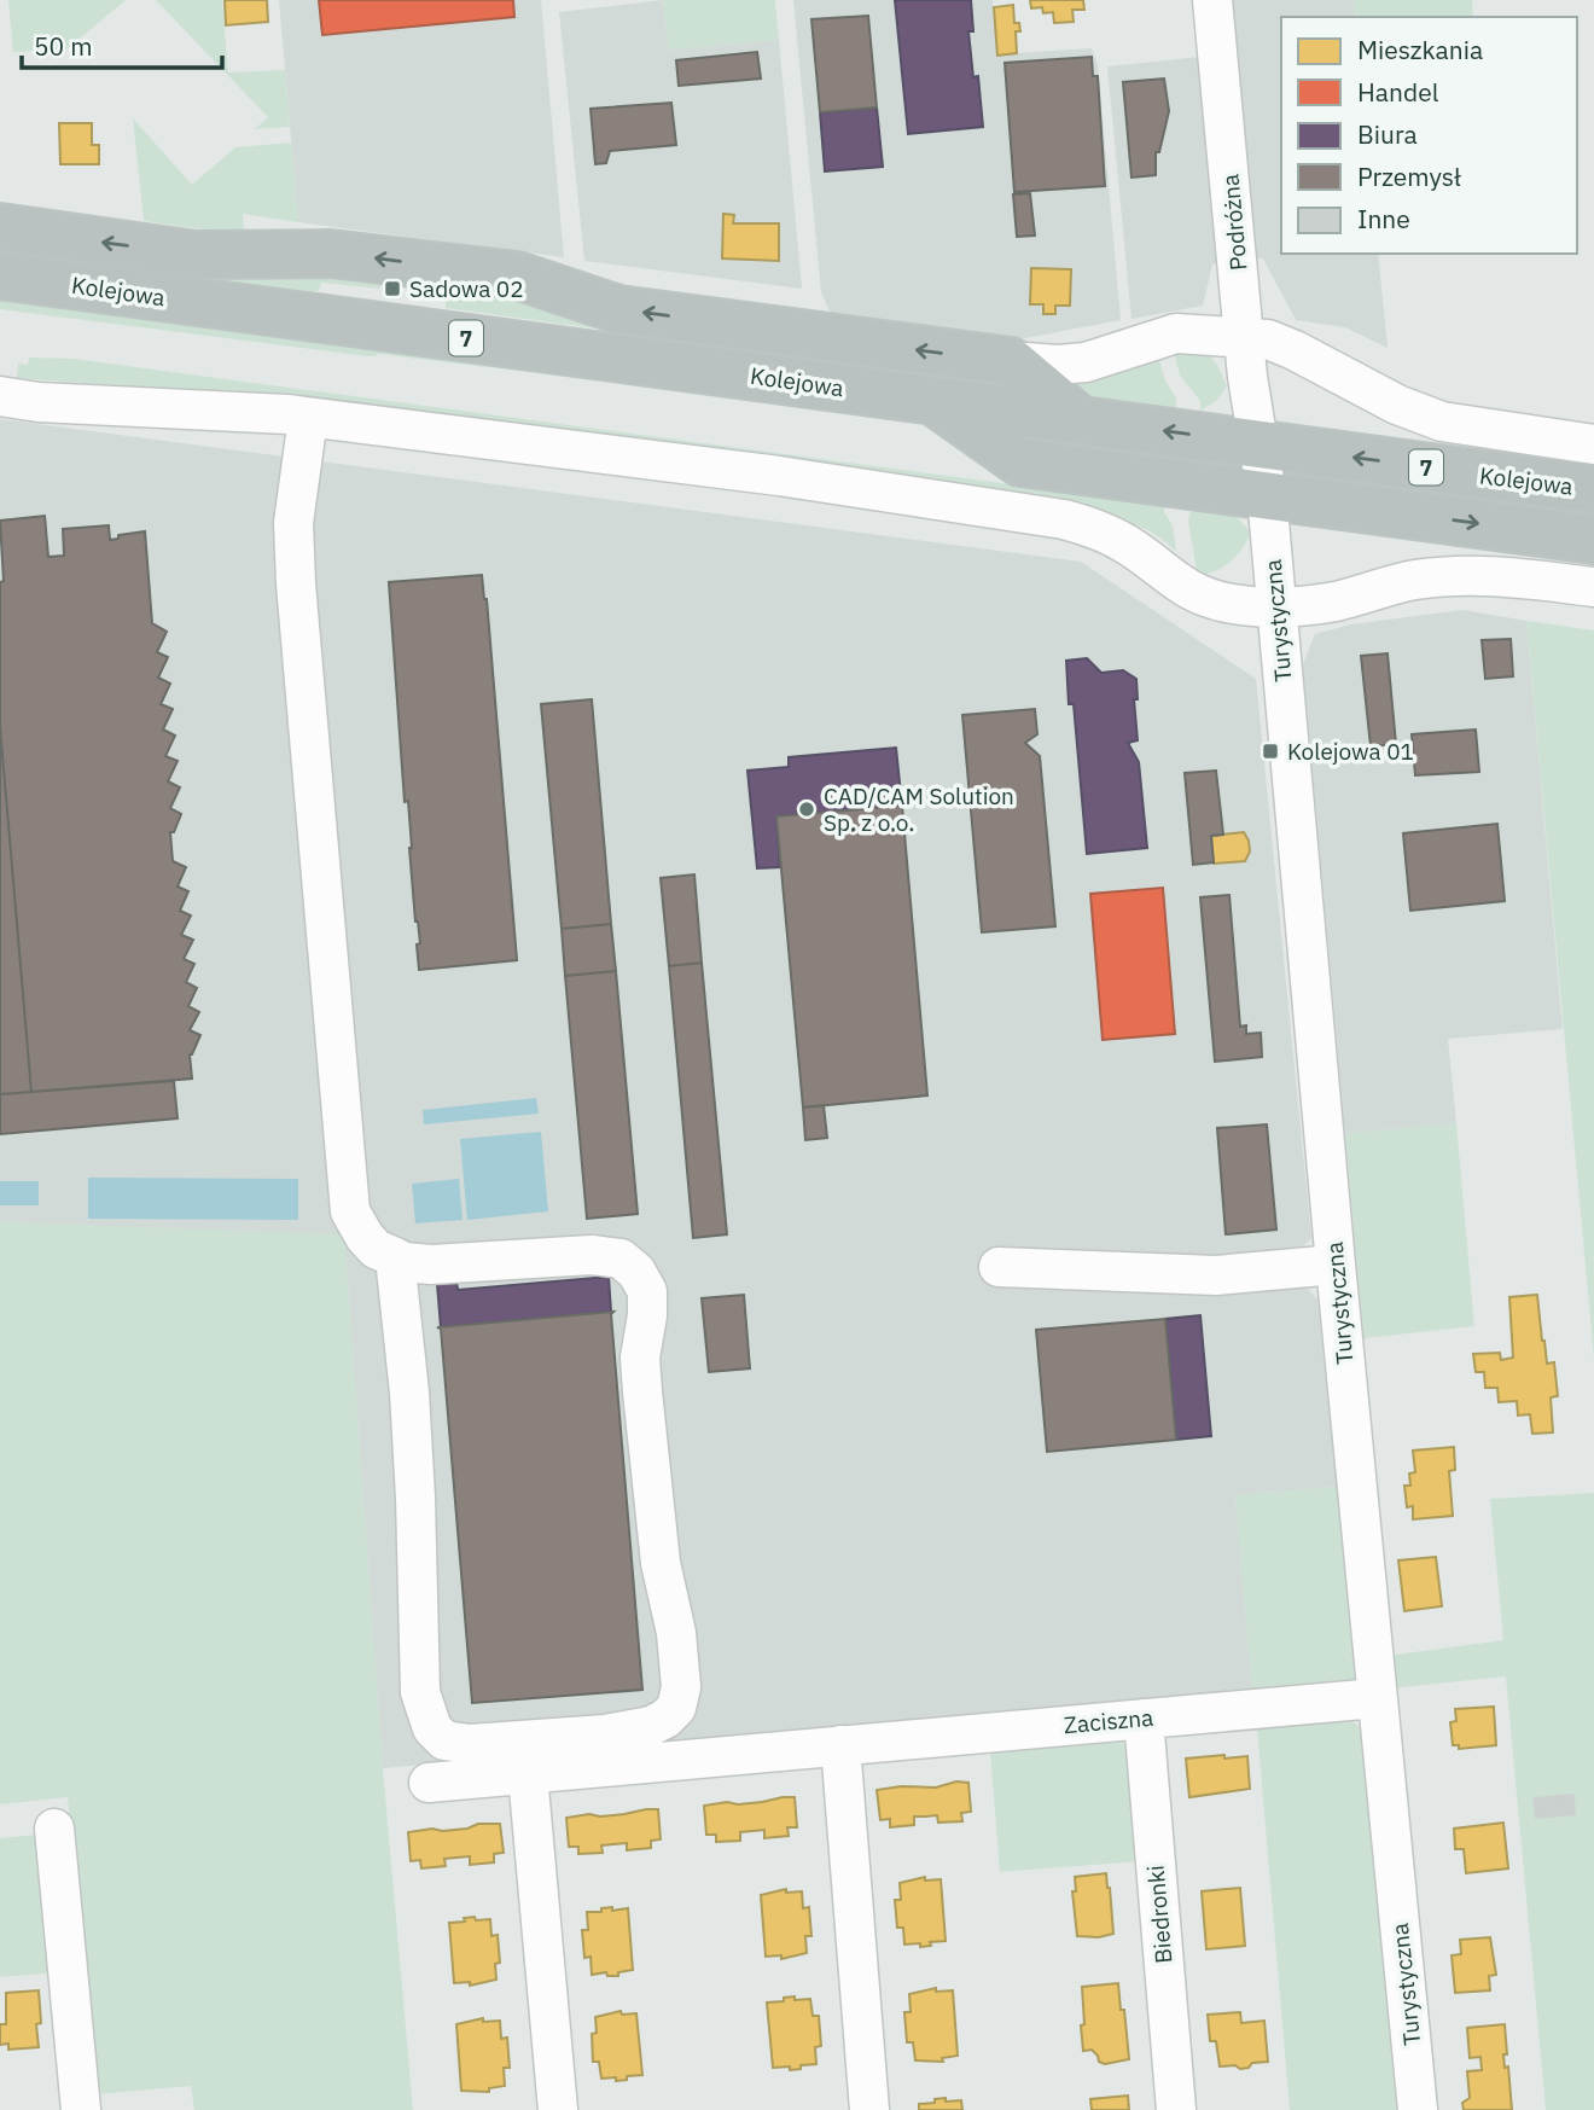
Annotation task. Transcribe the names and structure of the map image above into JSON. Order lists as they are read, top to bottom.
{
  "streets": {
    "highway": ["Kolejowa", "7"],
    "street": [
      "Podróżna",
      "Turystyczna",
      "Zaciszna",
      "Biedronki"
    ]
  },
  "crossings": [
    ["Podróżna", "Kolejowa"],
    ["Podróżna", "Turystyczna"],
    ["Kolejowa", "7"],
    ["Kolejowa", "Turystyczna"],
    ["7", "Turystyczna"],
    ["Turystyczna", "Zaciszna"],
    ["Zaciszna", "Biedronki"]
  ],
  "places": {
    "transit": ["Sadowa 02", "Kolejowa 01"],
    "other": ["CAD/CAM Solution Sp. z o.o."]
  },
  "legend": [
    "Mieszkania",
    "Handel",
    "Biura",
    "Przemysł",
    "Inne"
  ],
  "scale_bar": "50 m"
}
